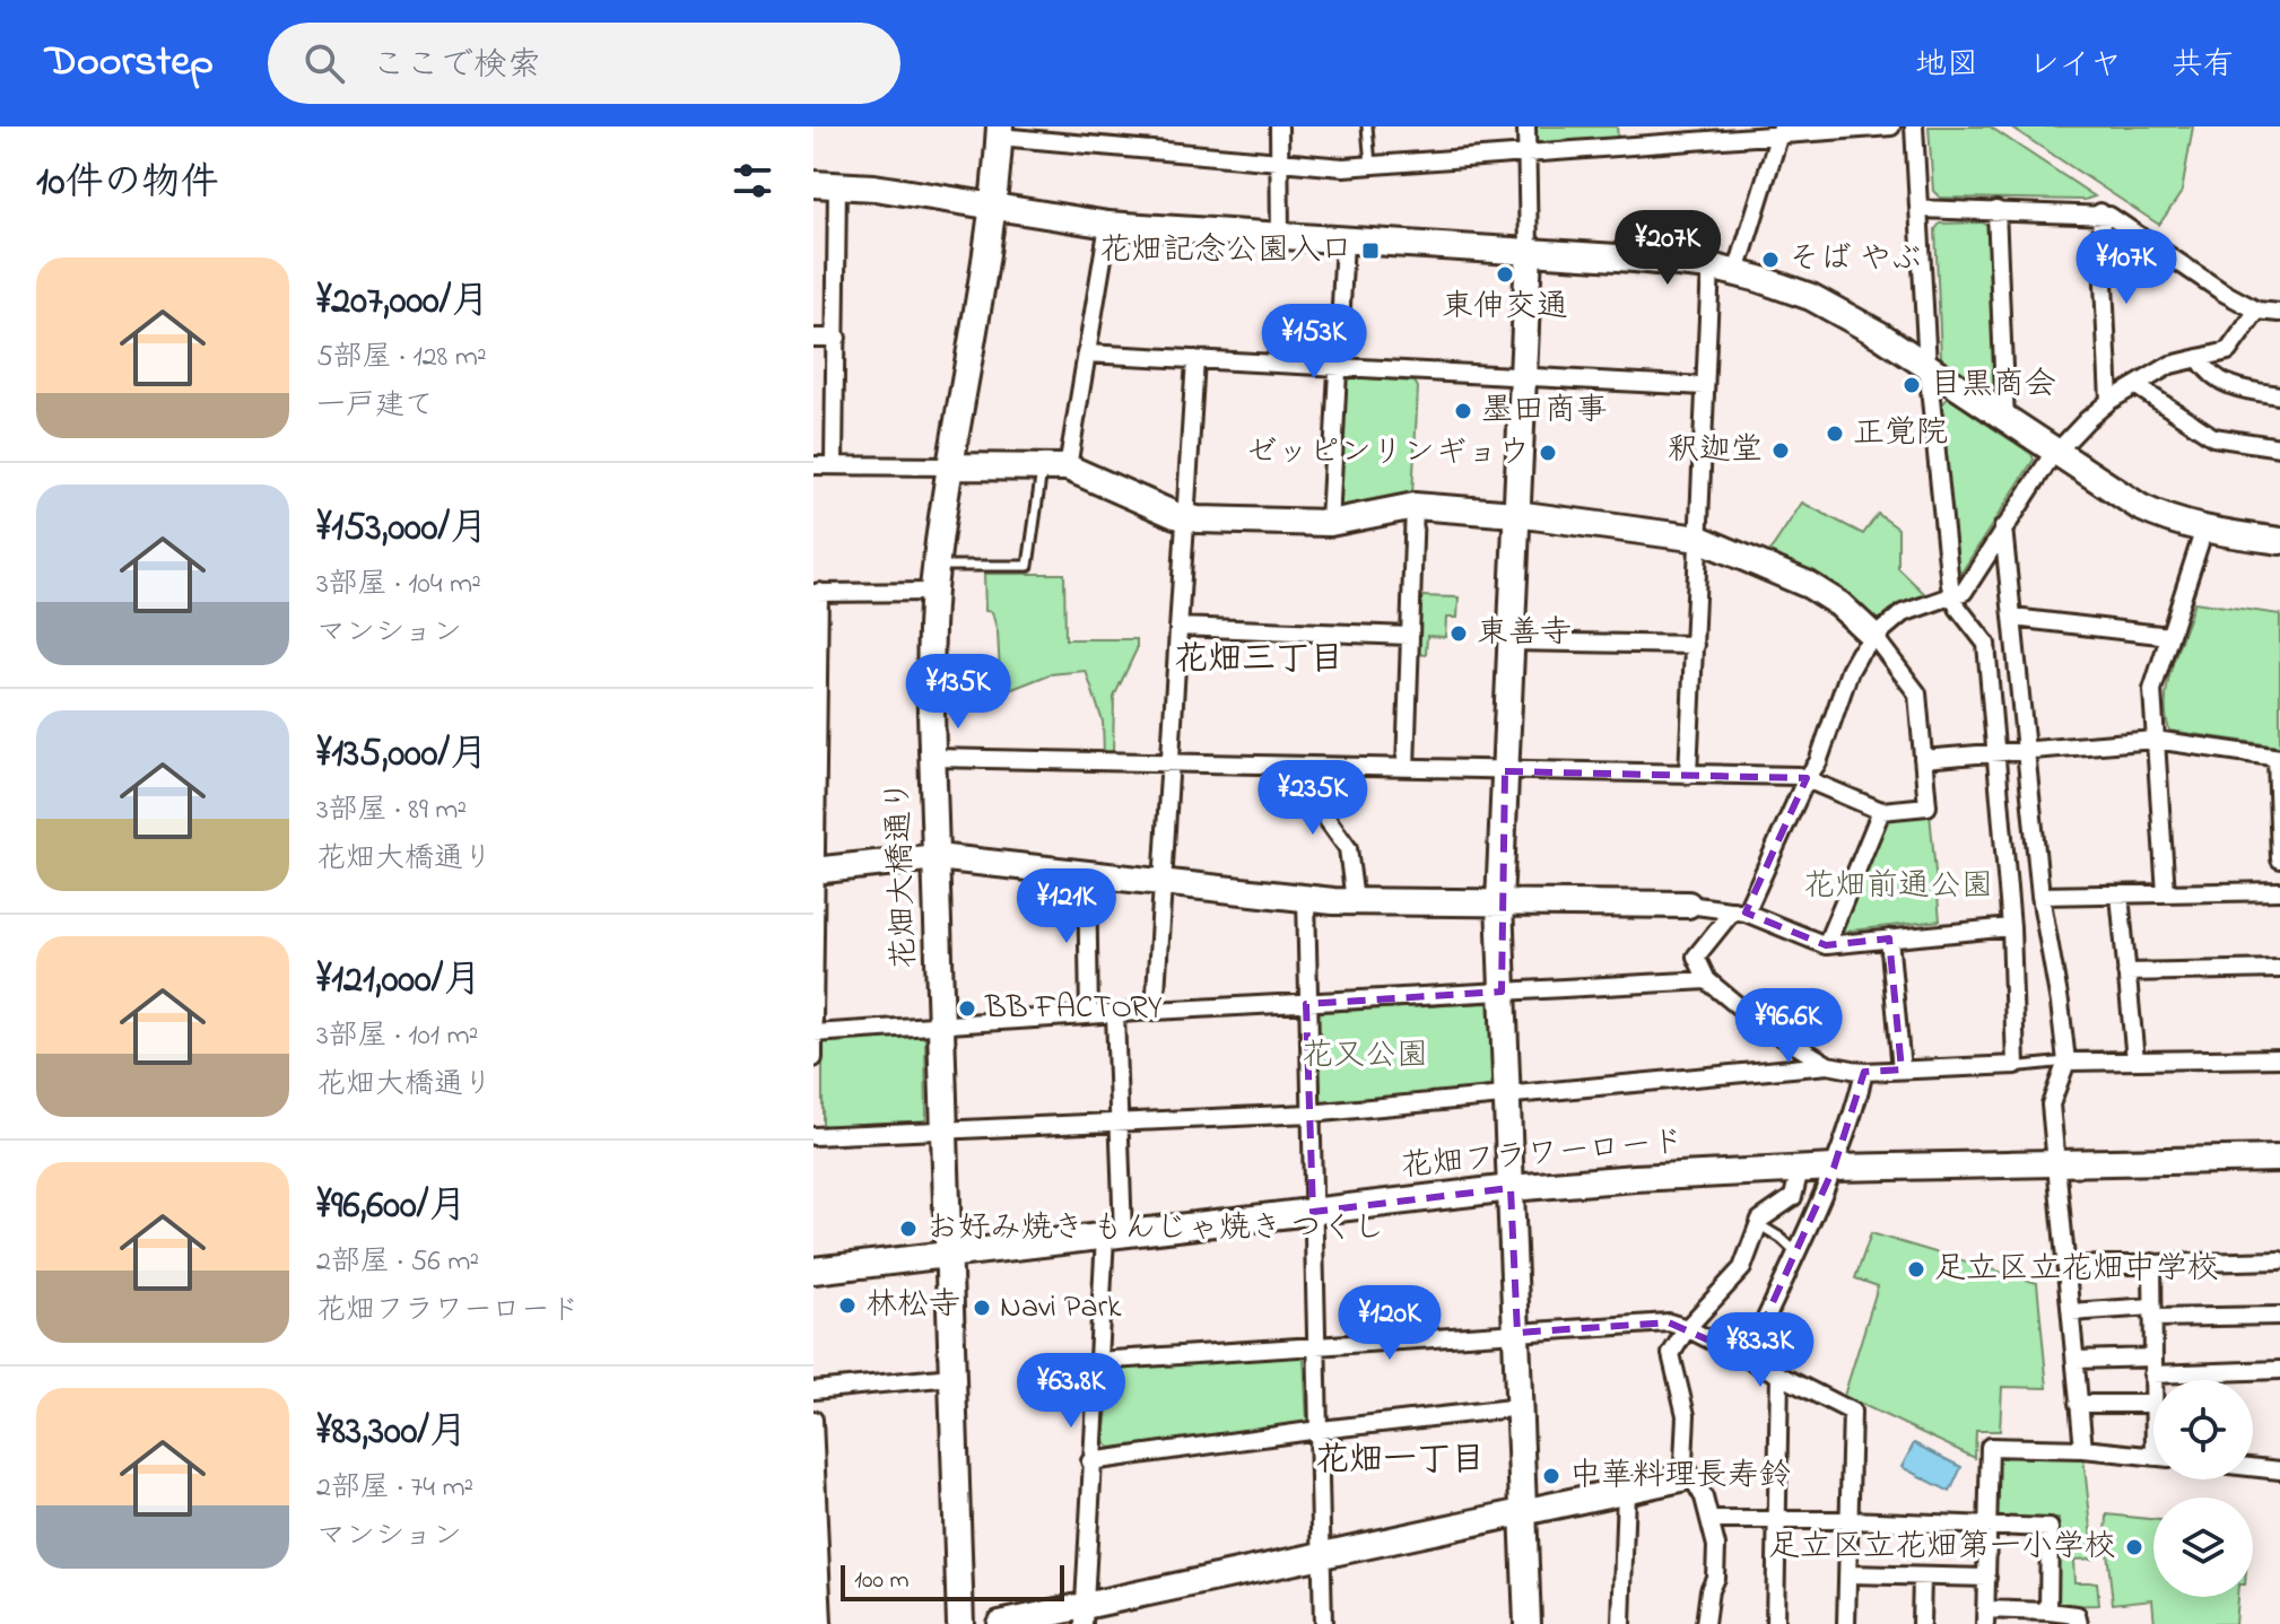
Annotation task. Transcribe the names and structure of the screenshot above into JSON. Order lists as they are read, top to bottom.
{
  "streets": {
    "street": ["花畑大橋通り", "花畑フラワーロード"]
  },
  "crossings": [
    ["花畑大橋通り", "花畑フラワーロード"]
  ],
  "districts": ["花畑三丁目", "花畑一丁目"],
  "parks": ["花畑前通公園", "花又公園"],
  "places": {
    "transit": ["花畑記念公園入口"],
    "other": [
      "そば やぶ",
      "東伸交通",
      "目黒商会",
      "墨田商事",
      "正覚院",
      "釈迦堂",
      "ゼッピンリンギョウ",
      "東善寺",
      "BB FACTORY",
      "お好み焼き もんじゃ焼き つくし",
      "足立区立花畑中学校",
      "林松寺",
      "Navi Park",
      "中華料理長寿鈴",
      "足立区立花畑第一小学校"
    ]
  },
  "scale_bar": "100 m",
  "page": {
    "header": "Doorstep",
    "search": "ここで検索",
    "nav": ["地図", "レイヤ", "共有"],
    "heading": "10件の物件",
    "price": [
      "¥207K",
      "¥107K",
      "¥153K",
      "¥135K",
      "¥235K",
      "¥121K",
      "¥96.6K",
      "¥120K",
      "¥83.3K",
      "¥63.8K"
    ],
    "list": [
      {
        "name": "¥207,000/月",
        "note": "5部屋 · 128 m² · 一戸建て"
      },
      {
        "name": "¥153,000/月",
        "note": "3部屋 · 104 m² · マンション"
      },
      {
        "name": "¥135,000/月",
        "note": "3部屋 · 89 m² · 花畑大橋通り"
      },
      {
        "name": "¥121,000/月",
        "note": "3部屋 · 101 m² · 花畑大橋通り"
      },
      {
        "name": "¥96,600/月",
        "note": "2部屋 · 56 m² · 花畑フラワーロード"
      },
      {
        "name": "¥83,300/月",
        "note": "2部屋 · 74 m² · マンション"
      }
    ],
    "scale": "100 m"
  }
}
